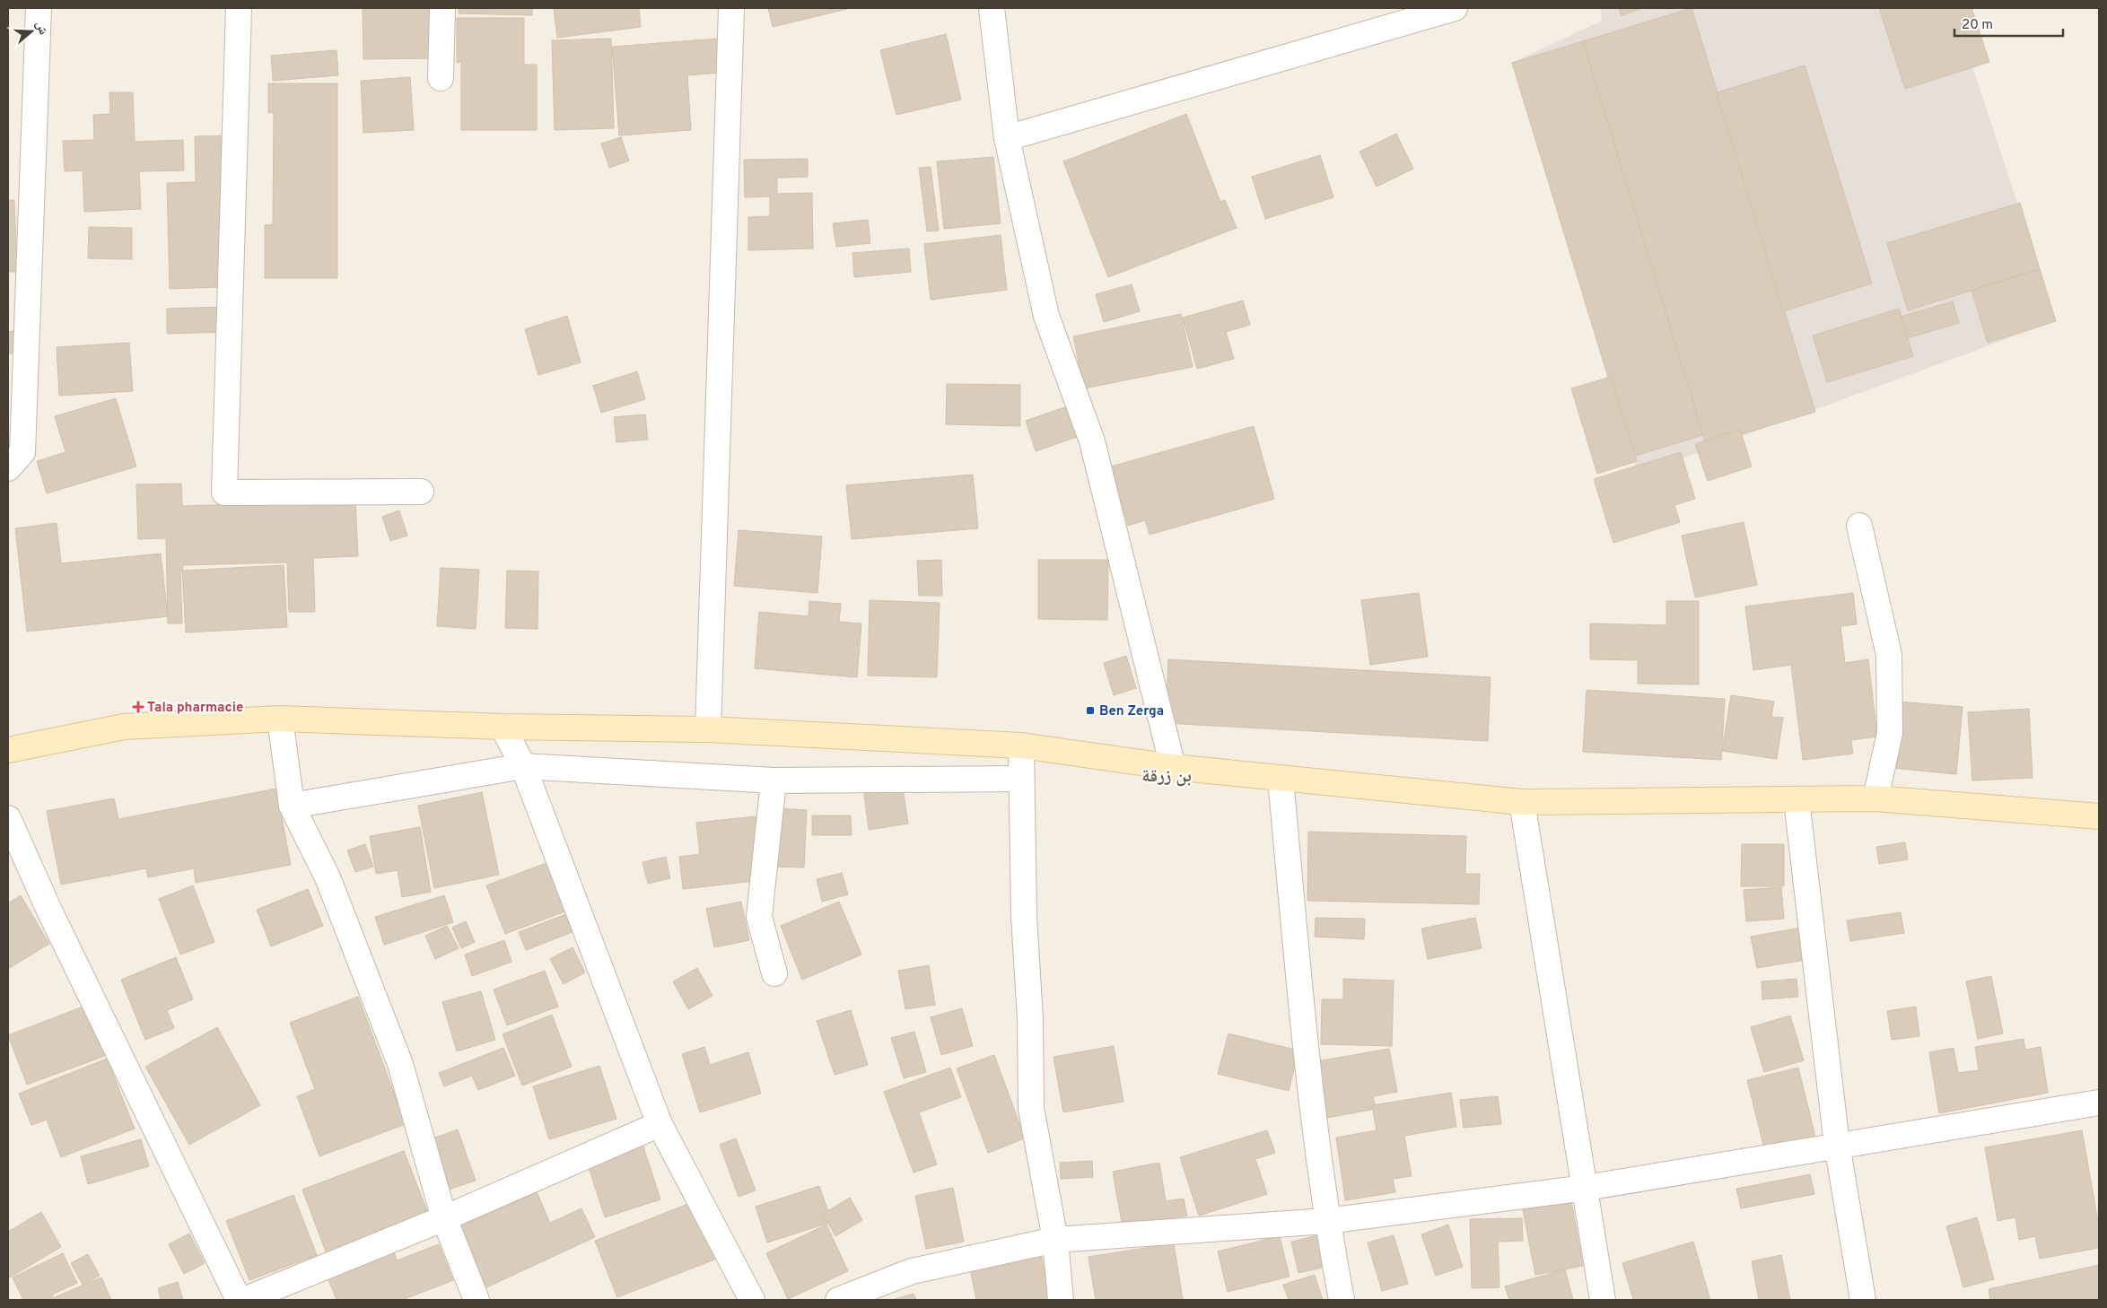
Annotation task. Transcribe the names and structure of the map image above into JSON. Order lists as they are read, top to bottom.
{
  "districts": ["بن زرقة"],
  "places": {
    "health": ["Tala pharmacie"],
    "transit": ["Ben Zerga"]
  },
  "scale_bar": "20 m",
  "north": "right"
}
